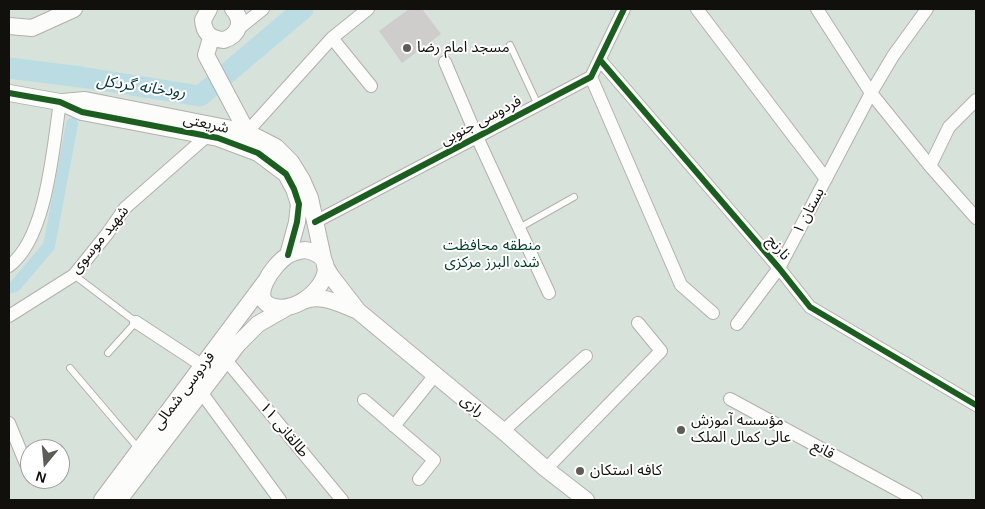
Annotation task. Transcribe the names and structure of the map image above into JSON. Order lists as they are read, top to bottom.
{
  "streets": {
    "street": [
      "فردوسی جنوبی",
      "شریعتی",
      "بستان ۱",
      "شهید موسوی",
      "نارنج",
      "فردوسی شمالی",
      "رازی",
      "طالقانی ۱۱",
      "قانع"
    ]
  },
  "crossings": [
    ["فردوسی جنوبی", "شریعتی"],
    ["شریعتی", "شهید موسوی"],
    ["شریعتی", "فردوسی شمالی"],
    ["بستان ۱", "نارنج"],
    ["فردوسی شمالی", "طالقانی ۱۱"]
  ],
  "water": ["رودخانه گردکل"],
  "parks": ["منطقه محافظت شده البرز مرکزی"],
  "places": ["مسجد امام رضا", "مؤسسه آموزش عالی کمال الملک", "کافه استکان"],
  "north": "bottom"
}
